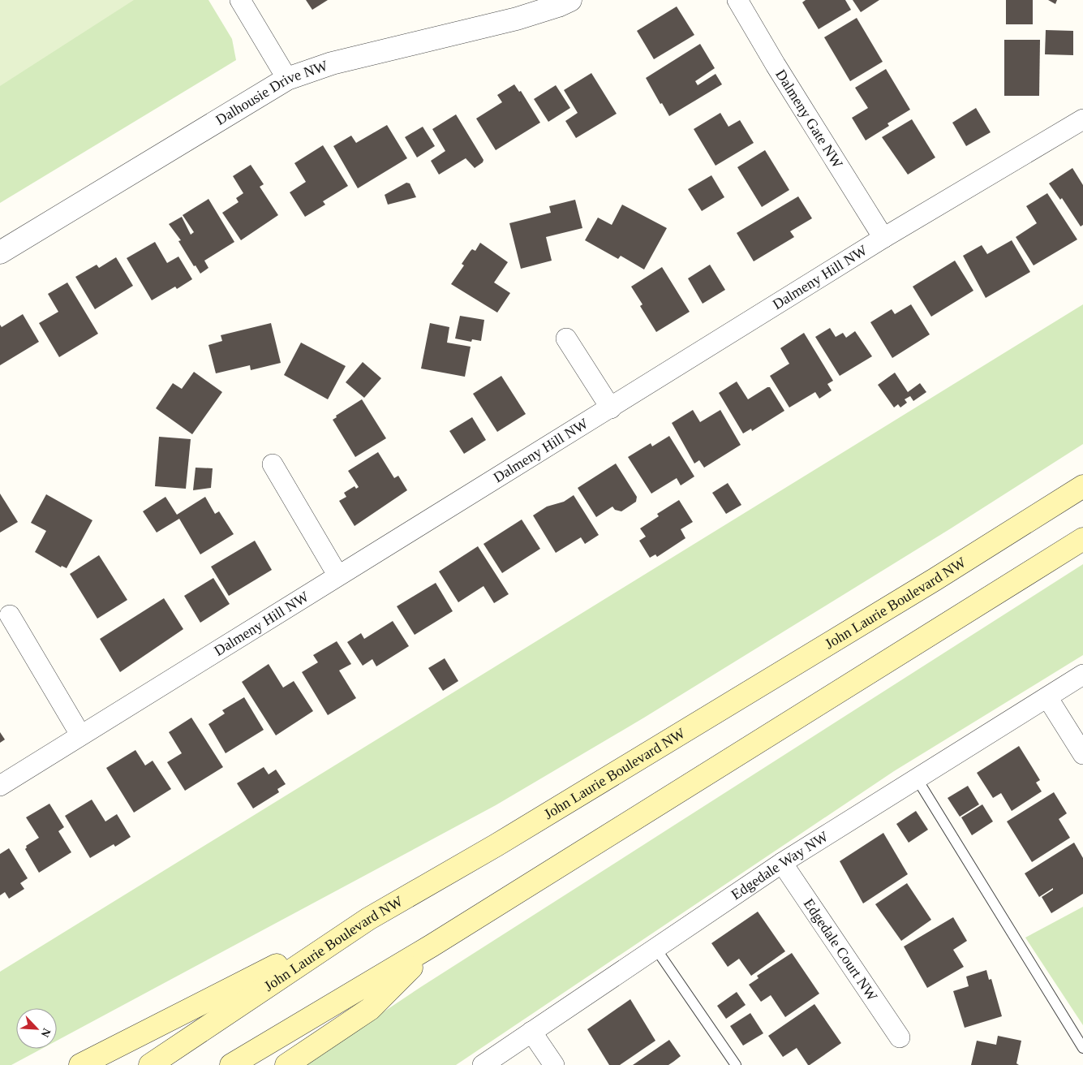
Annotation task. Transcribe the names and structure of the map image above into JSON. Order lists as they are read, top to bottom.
{
  "streets": {
    "main road": ["John Laurie Boulevard NW"],
    "street": [
      "Dalhousie Drive NW",
      "Dalmeny Gate NW",
      "Dalmeny Hill NW",
      "Edgedale Way NW",
      "Edgedale Court NW"
    ]
  },
  "crossings": [
    ["Dalmeny Gate NW", "Dalmeny Hill NW"],
    ["Edgedale Way NW", "Edgedale Court NW"]
  ],
  "north": "bottom right"
}
